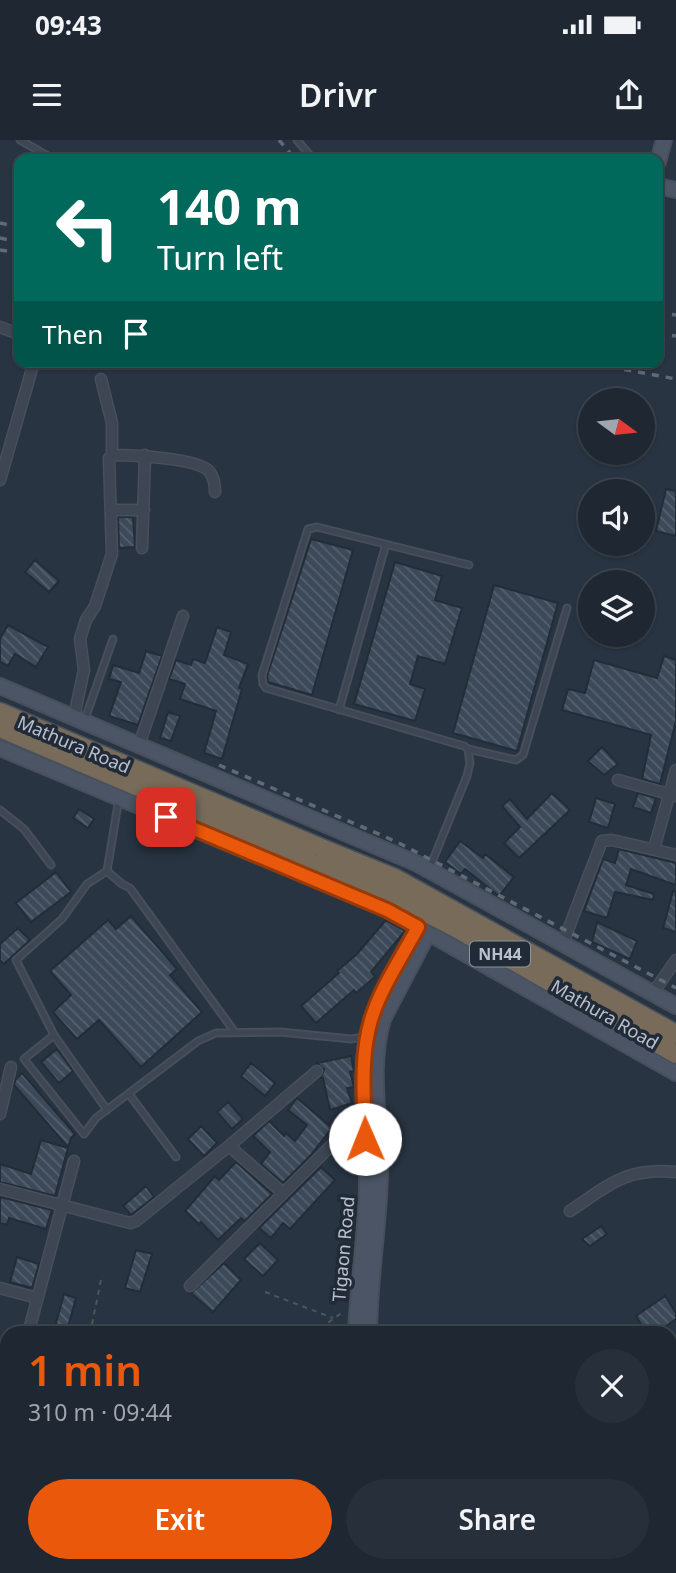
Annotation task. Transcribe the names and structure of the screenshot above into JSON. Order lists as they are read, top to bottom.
{
  "streets": {
    "highway": ["Mathura Road", "NH44"],
    "main road": ["Tigaon Road"]
  },
  "north": "right",
  "page": {
    "status": "09:43",
    "header": "Drivr",
    "turn": ["140 m", "Turn left"],
    "then": "Then",
    "heading": ["1 min", "310 m · 09:44"],
    "buttons": ["Exit", "Share"]
  }
}
